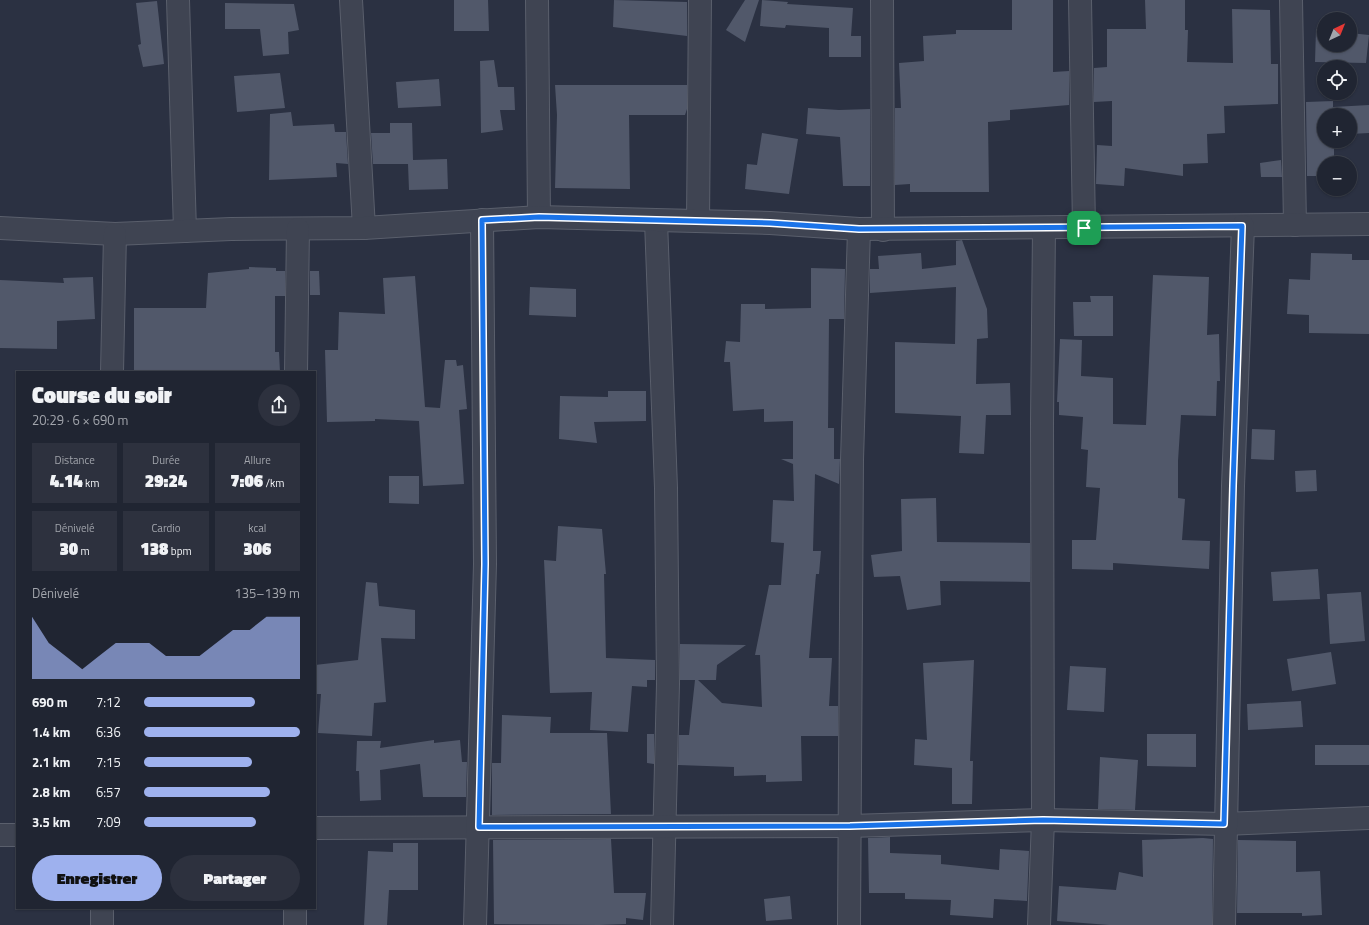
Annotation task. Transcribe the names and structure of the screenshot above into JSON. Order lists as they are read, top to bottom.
{
  "north": "top right",
  "page": {
    "map_buttons": ["+", "−"],
    "heading": ["Course du soir", "20:29 · 6 × 690 m"],
    "stats": [
      ["Distance", "4.14 km"],
      ["Durée", "29:24"],
      ["Allure", "7:06 /km"],
      ["Dénivelé", "30 m"],
      ["Cardio", "138 bpm"],
      ["kcal", "306"]
    ],
    "chart": ["Dénivelé", "135–139 m"],
    "list": [
      {
        "name": "690 m",
        "note": "7:12"
      },
      {
        "name": "1.4 km",
        "note": "6:36"
      },
      {
        "name": "2.1 km",
        "note": "7:15"
      },
      {
        "name": "2.8 km",
        "note": "6:57"
      },
      {
        "name": "3.5 km",
        "note": "7:09"
      }
    ],
    "buttons": ["Enregistrer", "Partager"]
  }
}
